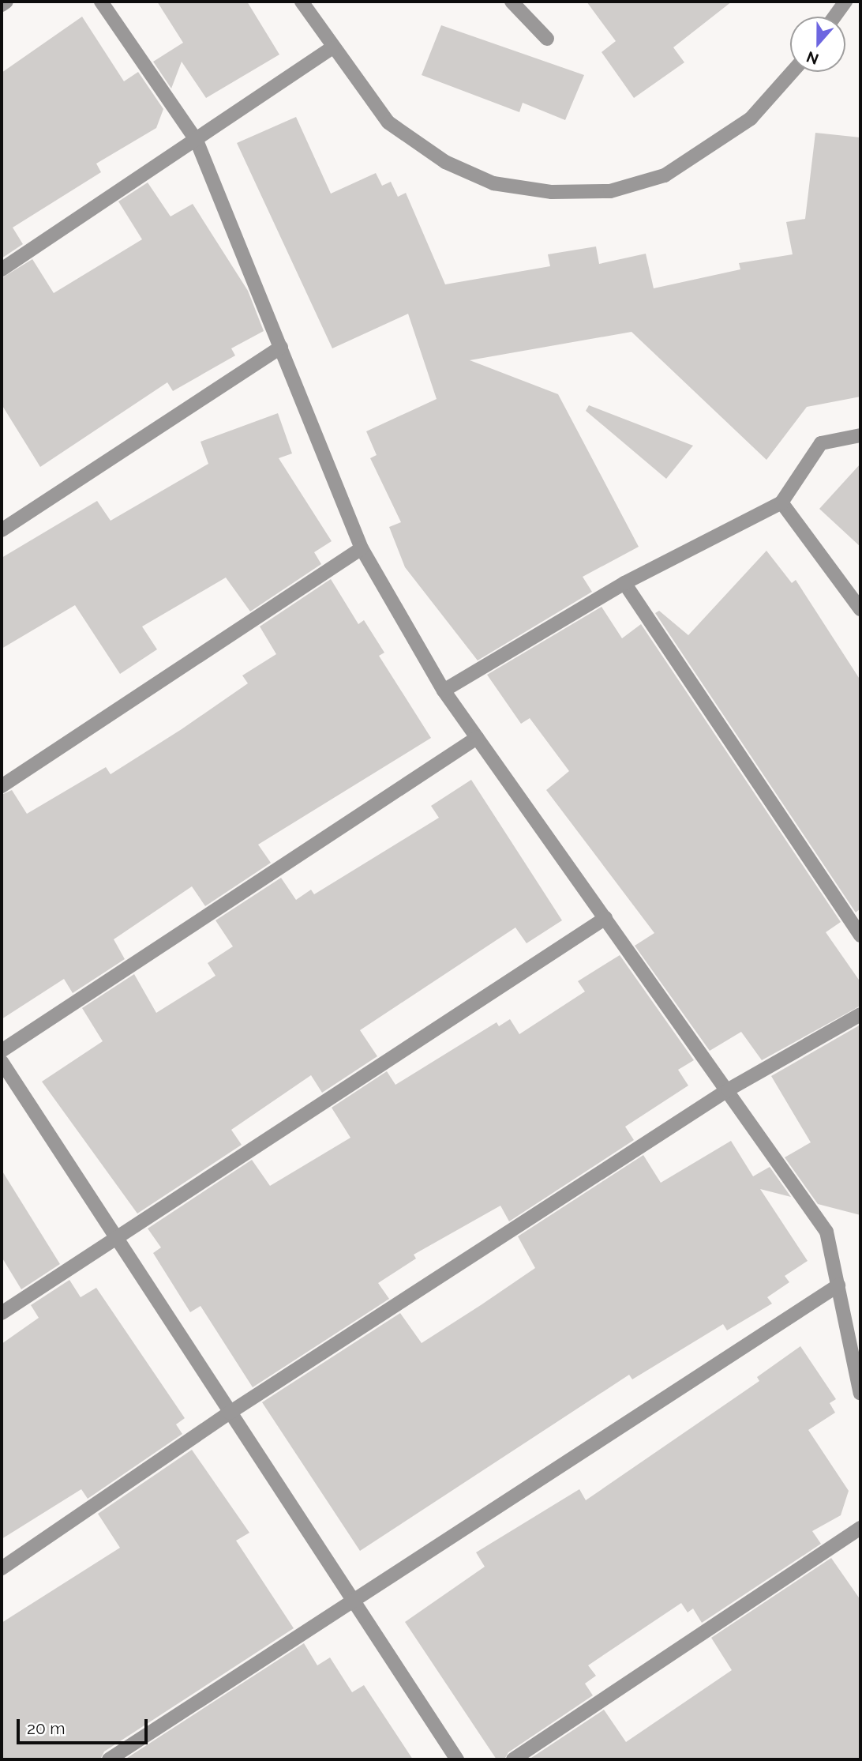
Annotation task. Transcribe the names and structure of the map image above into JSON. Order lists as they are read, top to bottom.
{
  "scale_bar": "20 m",
  "north": "bottom"
}
